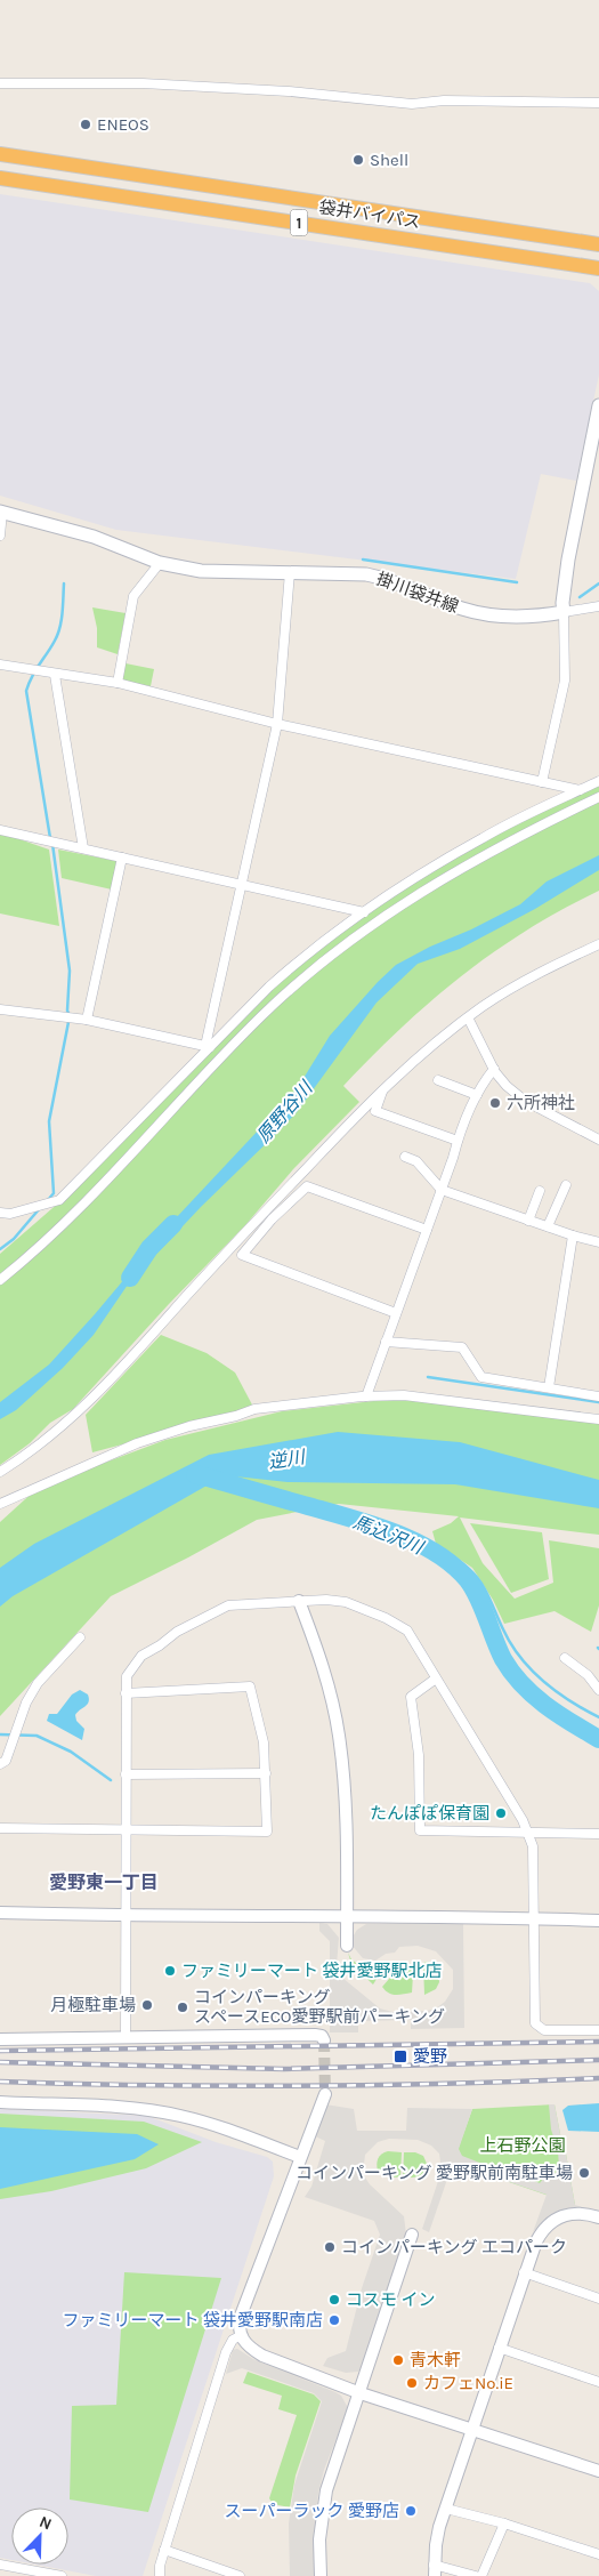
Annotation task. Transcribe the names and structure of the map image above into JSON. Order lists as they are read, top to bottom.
{
  "streets": {
    "highway": ["袋井バイパス", "1"],
    "main road": ["掛川袋井線"]
  },
  "districts": ["愛野東一丁目"],
  "water": ["原野谷川", "逆川", "馬込沢川"],
  "parks": ["上石野公園"],
  "places": {
    "other": [
      "ENEOS",
      "Shell",
      "六所神社",
      "たんぽぽ保育園",
      "ファミリーマート 袋井愛野駅北店",
      "月極駐車場",
      "コインパーキング スペースECO愛野駅前パーキング",
      "コインパーキング 愛野駅前南駐車場",
      "コインパーキング エコパーク",
      "コスモ イン",
      "ファミリーマート 袋井愛野駅南店",
      "青木軒",
      "カフェNo.iE",
      "スーパーラック 愛野店"
    ],
    "transit": ["愛野"]
  },
  "north": "top right"
}
